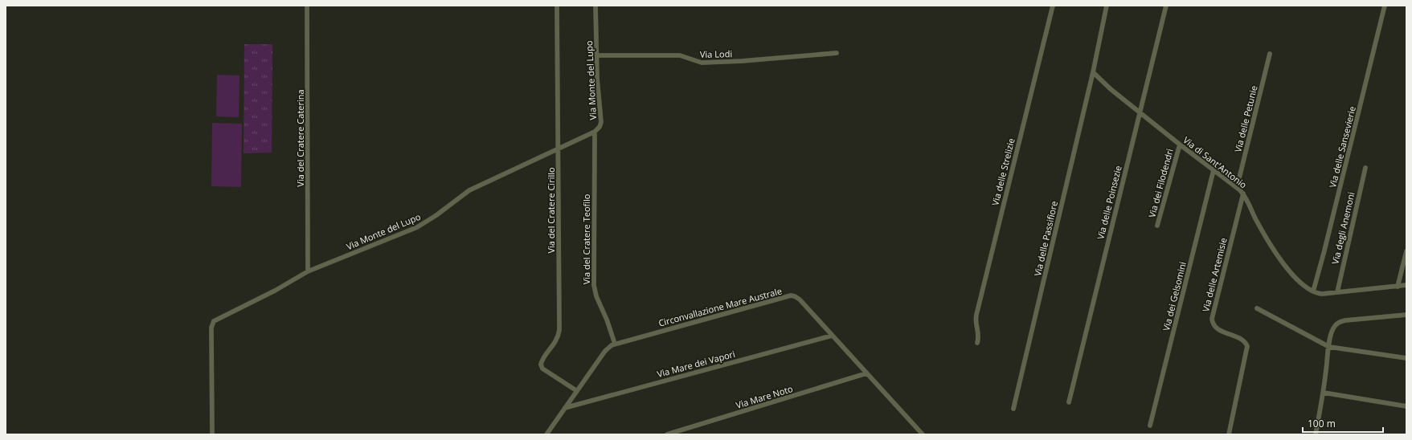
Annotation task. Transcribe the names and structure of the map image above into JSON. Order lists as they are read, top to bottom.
{
  "streets": {
    "street": [
      "Via Lodi",
      "Via Monte del Lupo",
      "Via delle Petunie",
      "Via del Cratere Caterina",
      "Via delle Sansevierie",
      "Via di Sant'Antonio",
      "Via delle Strelizie",
      "Via dei Filodendri",
      "Via delle Poinsezie",
      "Via del Cratere Cirillo",
      "Via degli Anemoni",
      "Via delle Passifiore",
      "Via del Cratere Teofilo",
      "Via delle Artemisie",
      "Via dei Gelsomini",
      "Circonvallazione Mare Australe",
      "Via Mare dei Vapori",
      "Via Mare Noto"
    ]
  },
  "crossings": [
    ["Via Lodi", "Via Monte del Lupo"],
    ["Via Monte del Lupo", "Via del Cratere Caterina"],
    ["Via Monte del Lupo", "Via del Cratere Cirillo"],
    ["Via Monte del Lupo", "Via del Cratere Teofilo"],
    ["Via delle Petunie", "Via di Sant'Antonio"],
    ["Via delle Sansevierie", "Via di Sant'Antonio"],
    ["Via di Sant'Antonio", "Via dei Filodendri"],
    ["Via di Sant'Antonio", "Via delle Poinsezie"],
    ["Via di Sant'Antonio", "Via degli Anemoni"],
    ["Via di Sant'Antonio", "Via delle Passifiore"],
    ["Via di Sant'Antonio", "Via delle Artemisie"],
    ["Via di Sant'Antonio", "Via dei Gelsomini"],
    ["Via del Cratere Cirillo", "Circonvallazione Mare Australe"],
    ["Via del Cratere Teofilo", "Circonvallazione Mare Australe"],
    ["Circonvallazione Mare Australe", "Via Mare dei Vapori"],
    ["Circonvallazione Mare Australe", "Via Mare Noto"]
  ],
  "scale_bar": "100 m"
}
